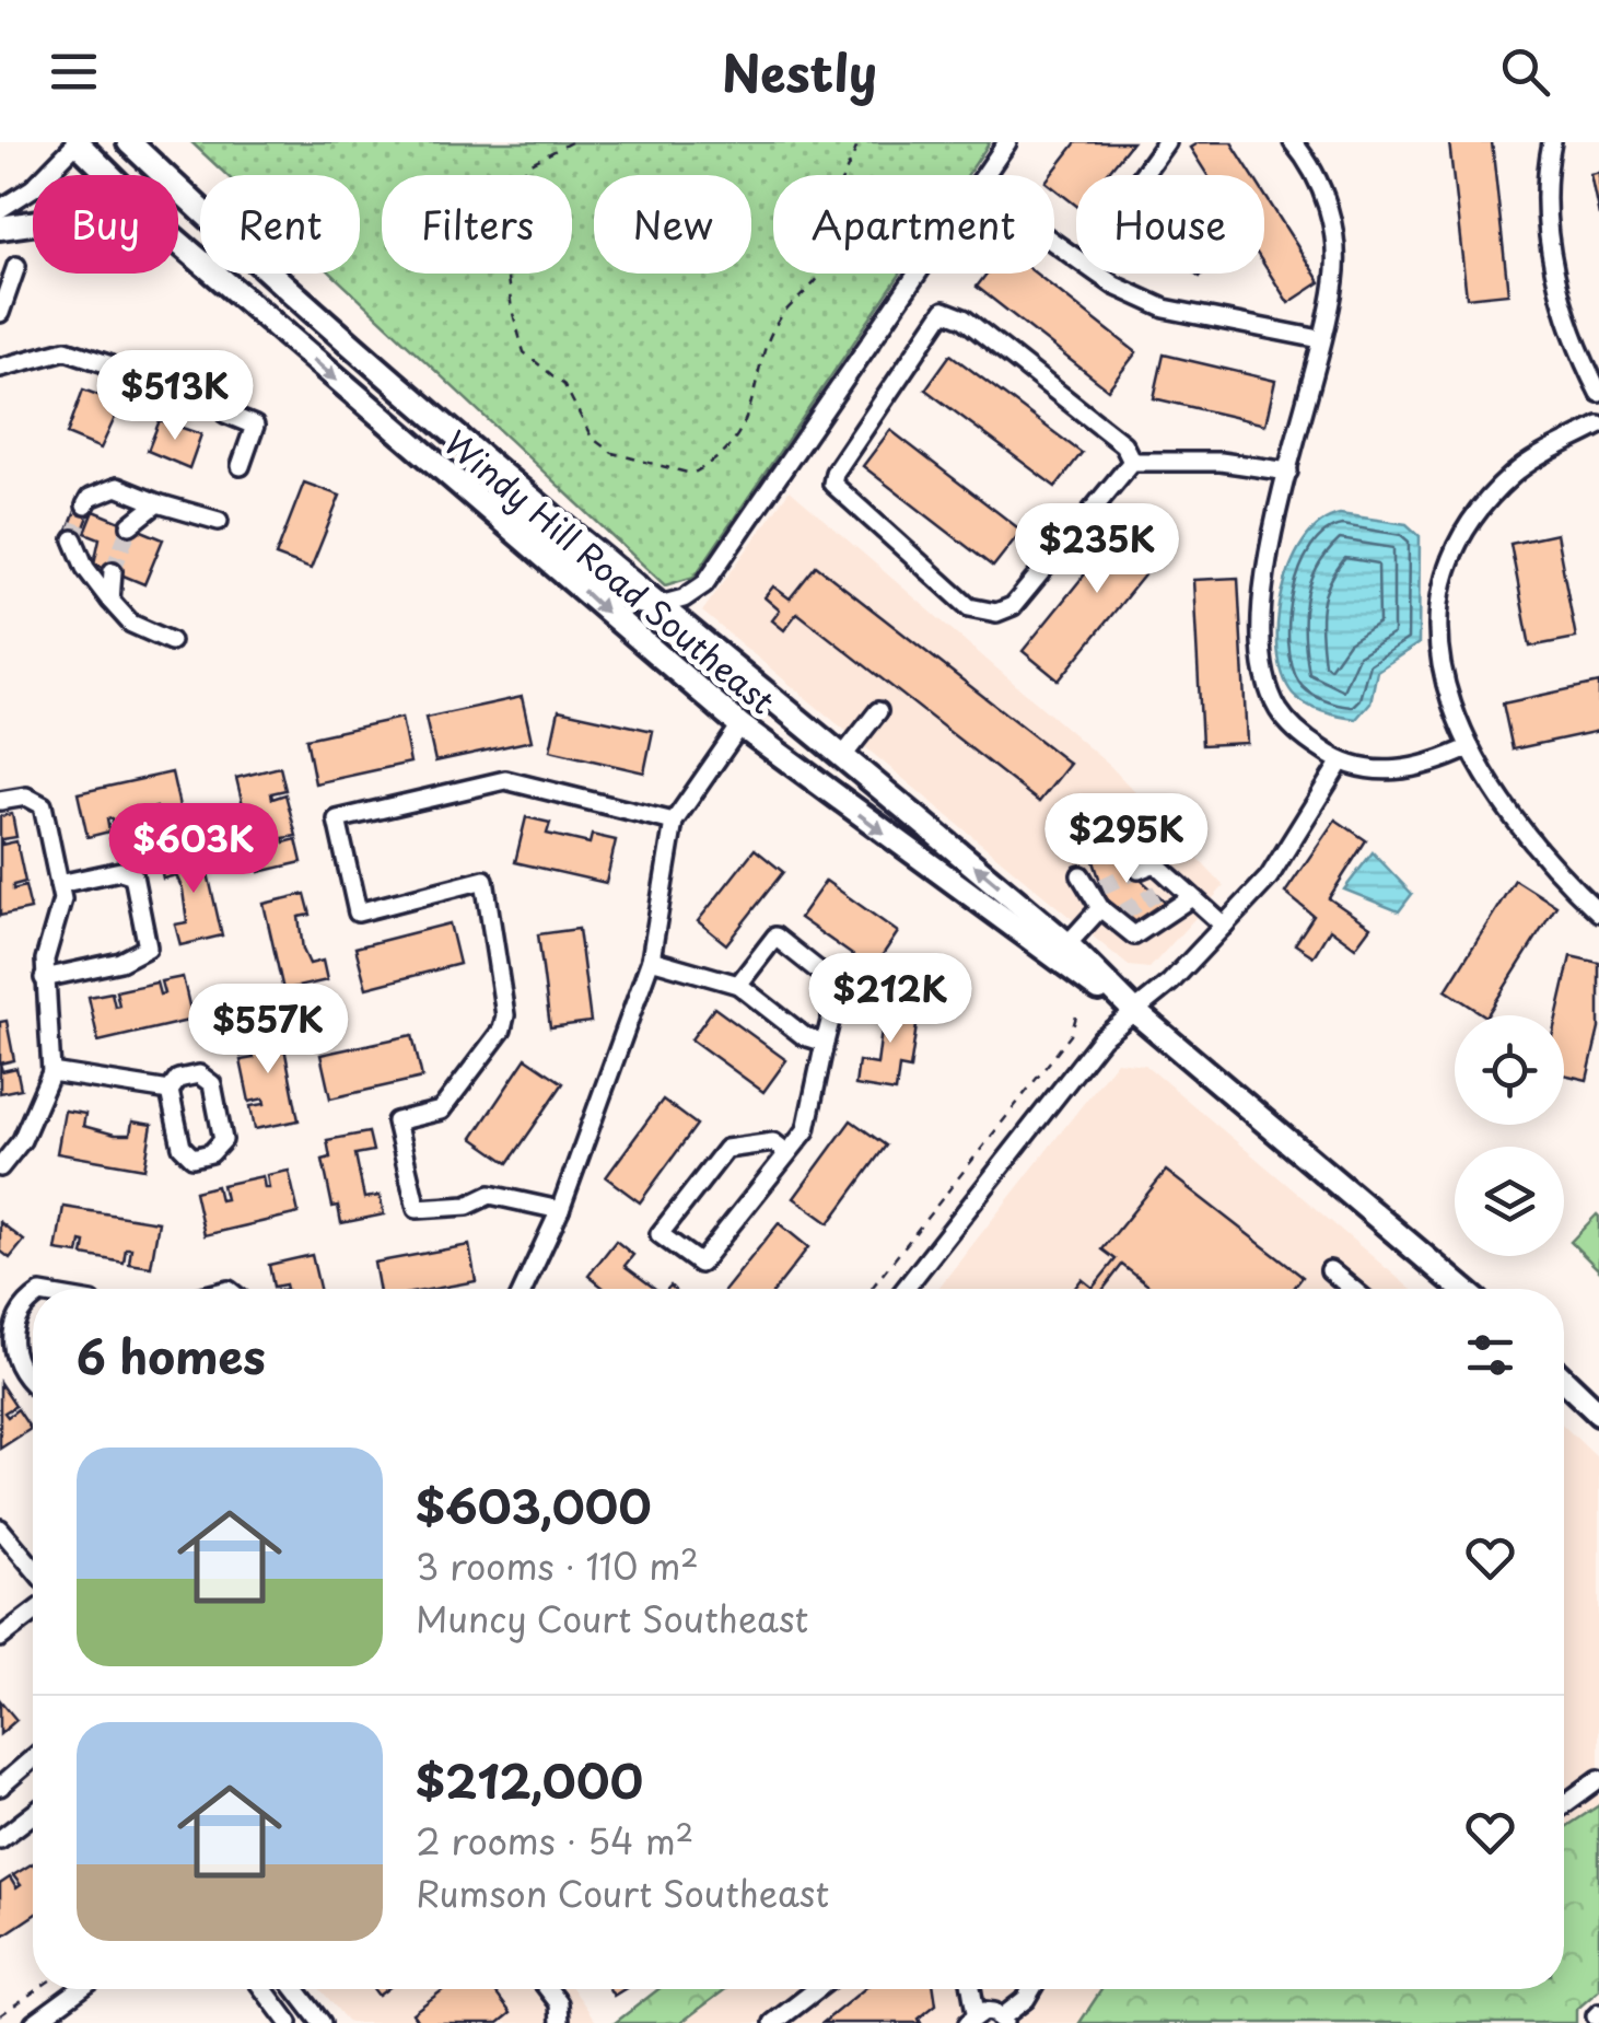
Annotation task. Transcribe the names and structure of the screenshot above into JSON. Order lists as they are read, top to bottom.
{
  "streets": {
    "main road": ["Windy Hill Road Southeast"]
  },
  "page": {
    "header": "Nestly",
    "chip": [
      "Buy",
      "Rent",
      "Filters",
      "New",
      "Apartment",
      "House"
    ],
    "price": [
      "$513K",
      "$235K",
      "$295K",
      "$603K",
      "$212K",
      "$557K"
    ],
    "heading": "6 homes",
    "list": [
      {
        "name": "$603,000",
        "note": "3 rooms · 110 m² · Muncy Court Southeast"
      },
      {
        "name": "$212,000",
        "note": "2 rooms · 54 m² · Rumson Court Southeast"
      }
    ]
  }
}
